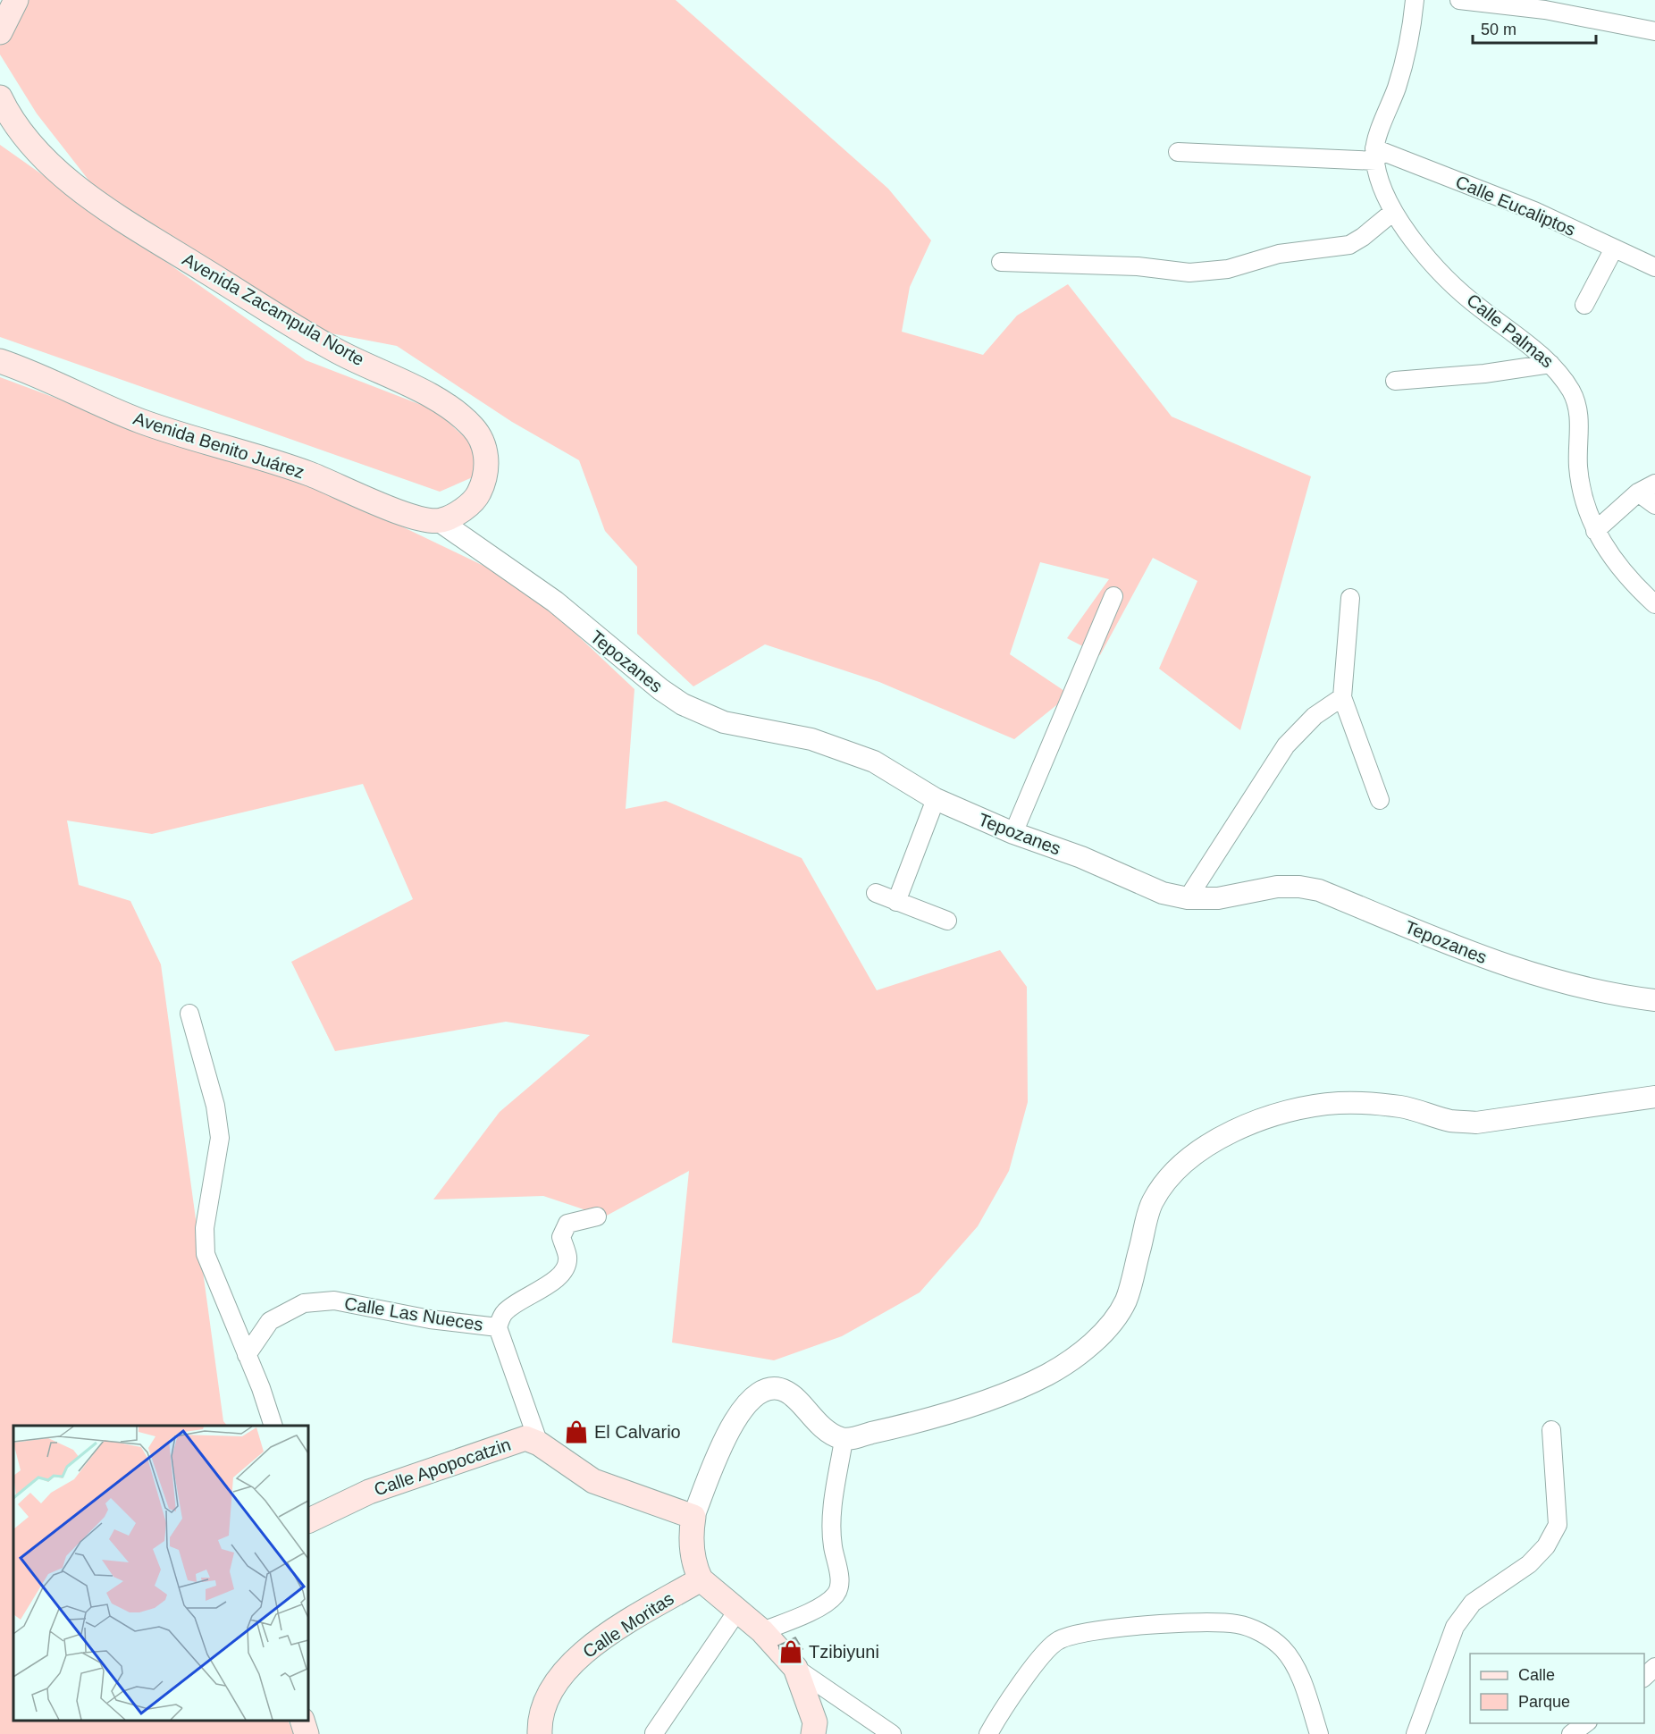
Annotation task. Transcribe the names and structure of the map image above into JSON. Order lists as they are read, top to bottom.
{
  "streets": {
    "main road": [
      "Avenida Zacampula Norte",
      "Avenida Benito Juárez",
      "Calle Apopocatzin",
      "Calle Moritas"
    ],
    "street": [
      "Calle Eucaliptos",
      "Calle Palmas",
      "Tepozanes",
      "Calle Las Nueces"
    ]
  },
  "crossings": [
    ["Calle Eucaliptos", "Calle Palmas"],
    ["Avenida Zacampula Norte", "Avenida Benito Juárez"],
    ["Avenida Zacampula Norte", "Tepozanes"],
    ["Avenida Benito Juárez", "Tepozanes"]
  ],
  "places": {
    "shop": ["El Calvario", "Tzibiyuni"]
  },
  "legend": ["Calle", "Parque"],
  "scale_bar": "50 m"
}
